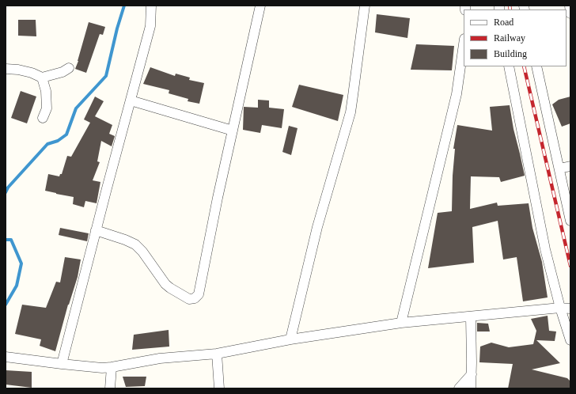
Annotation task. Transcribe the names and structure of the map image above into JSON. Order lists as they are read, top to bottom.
{
  "legend": ["Road", "Railway", "Building"]
}
